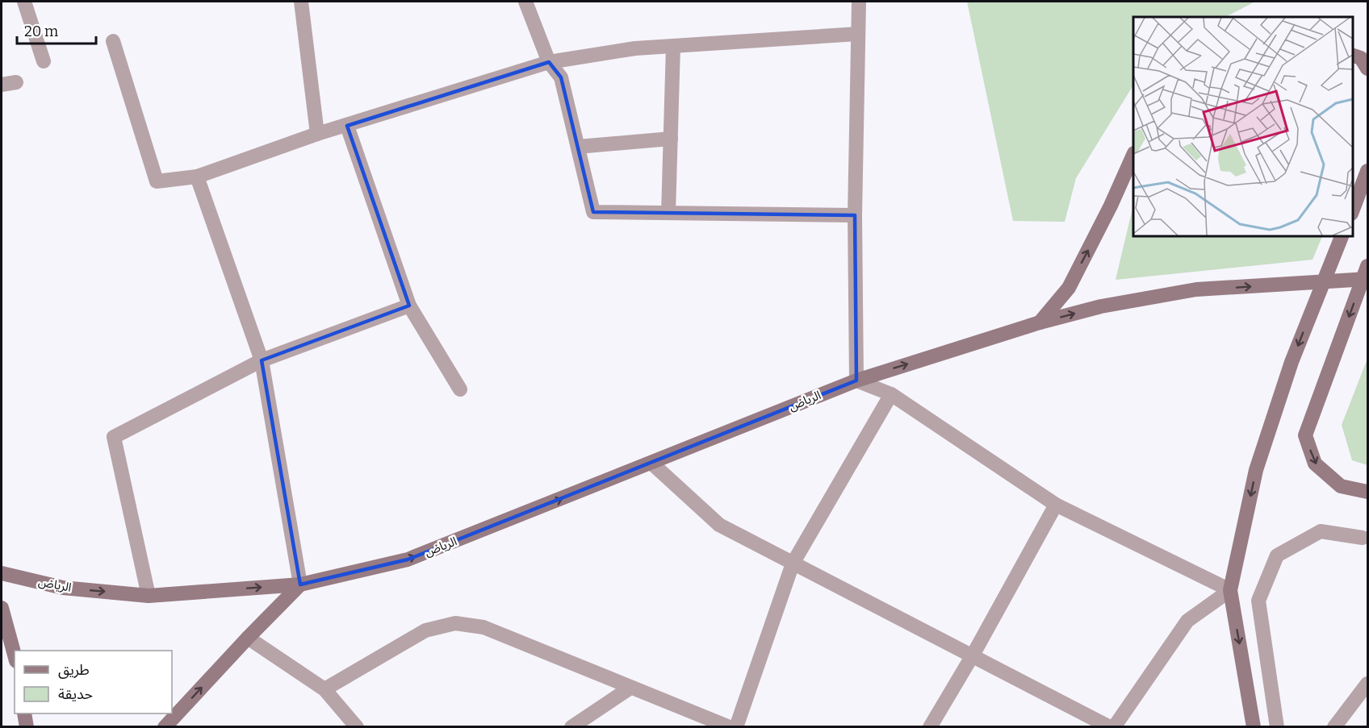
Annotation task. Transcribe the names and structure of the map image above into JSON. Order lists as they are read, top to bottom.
{
  "streets": {
    "street": ["الرياض"]
  },
  "one_way": ["الرياض"],
  "legend": ["طريق", "حديقة"],
  "scale_bar": "20 m"
}
